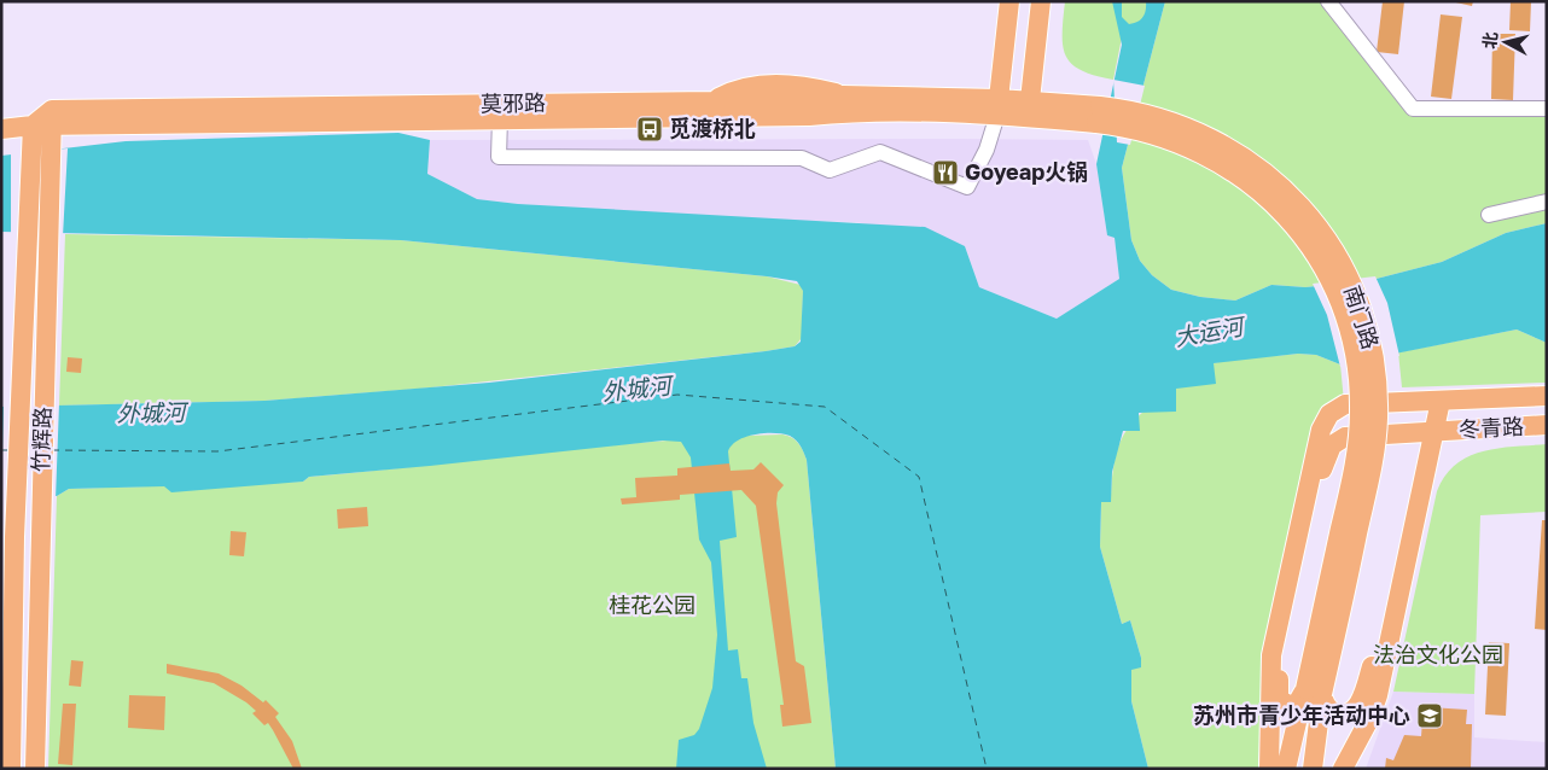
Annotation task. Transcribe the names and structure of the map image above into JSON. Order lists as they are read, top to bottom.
{
  "streets": {
    "main road": [
      "莫邪路",
      "南门路",
      "冬青路",
      "竹辉路"
    ]
  },
  "crossings": [
    ["莫邪路", "南门路"],
    ["莫邪路", "竹辉路"],
    ["南门路", "冬青路"]
  ],
  "water": ["大运河", "外城河"],
  "parks": ["桂花公园", "法治文化公园"],
  "places": {
    "bus stop": ["觅渡桥北"],
    "restaurant": ["Goyeap火锅"],
    "school or university": ["苏州市青少年活动中心"]
  },
  "north": "left"
}
